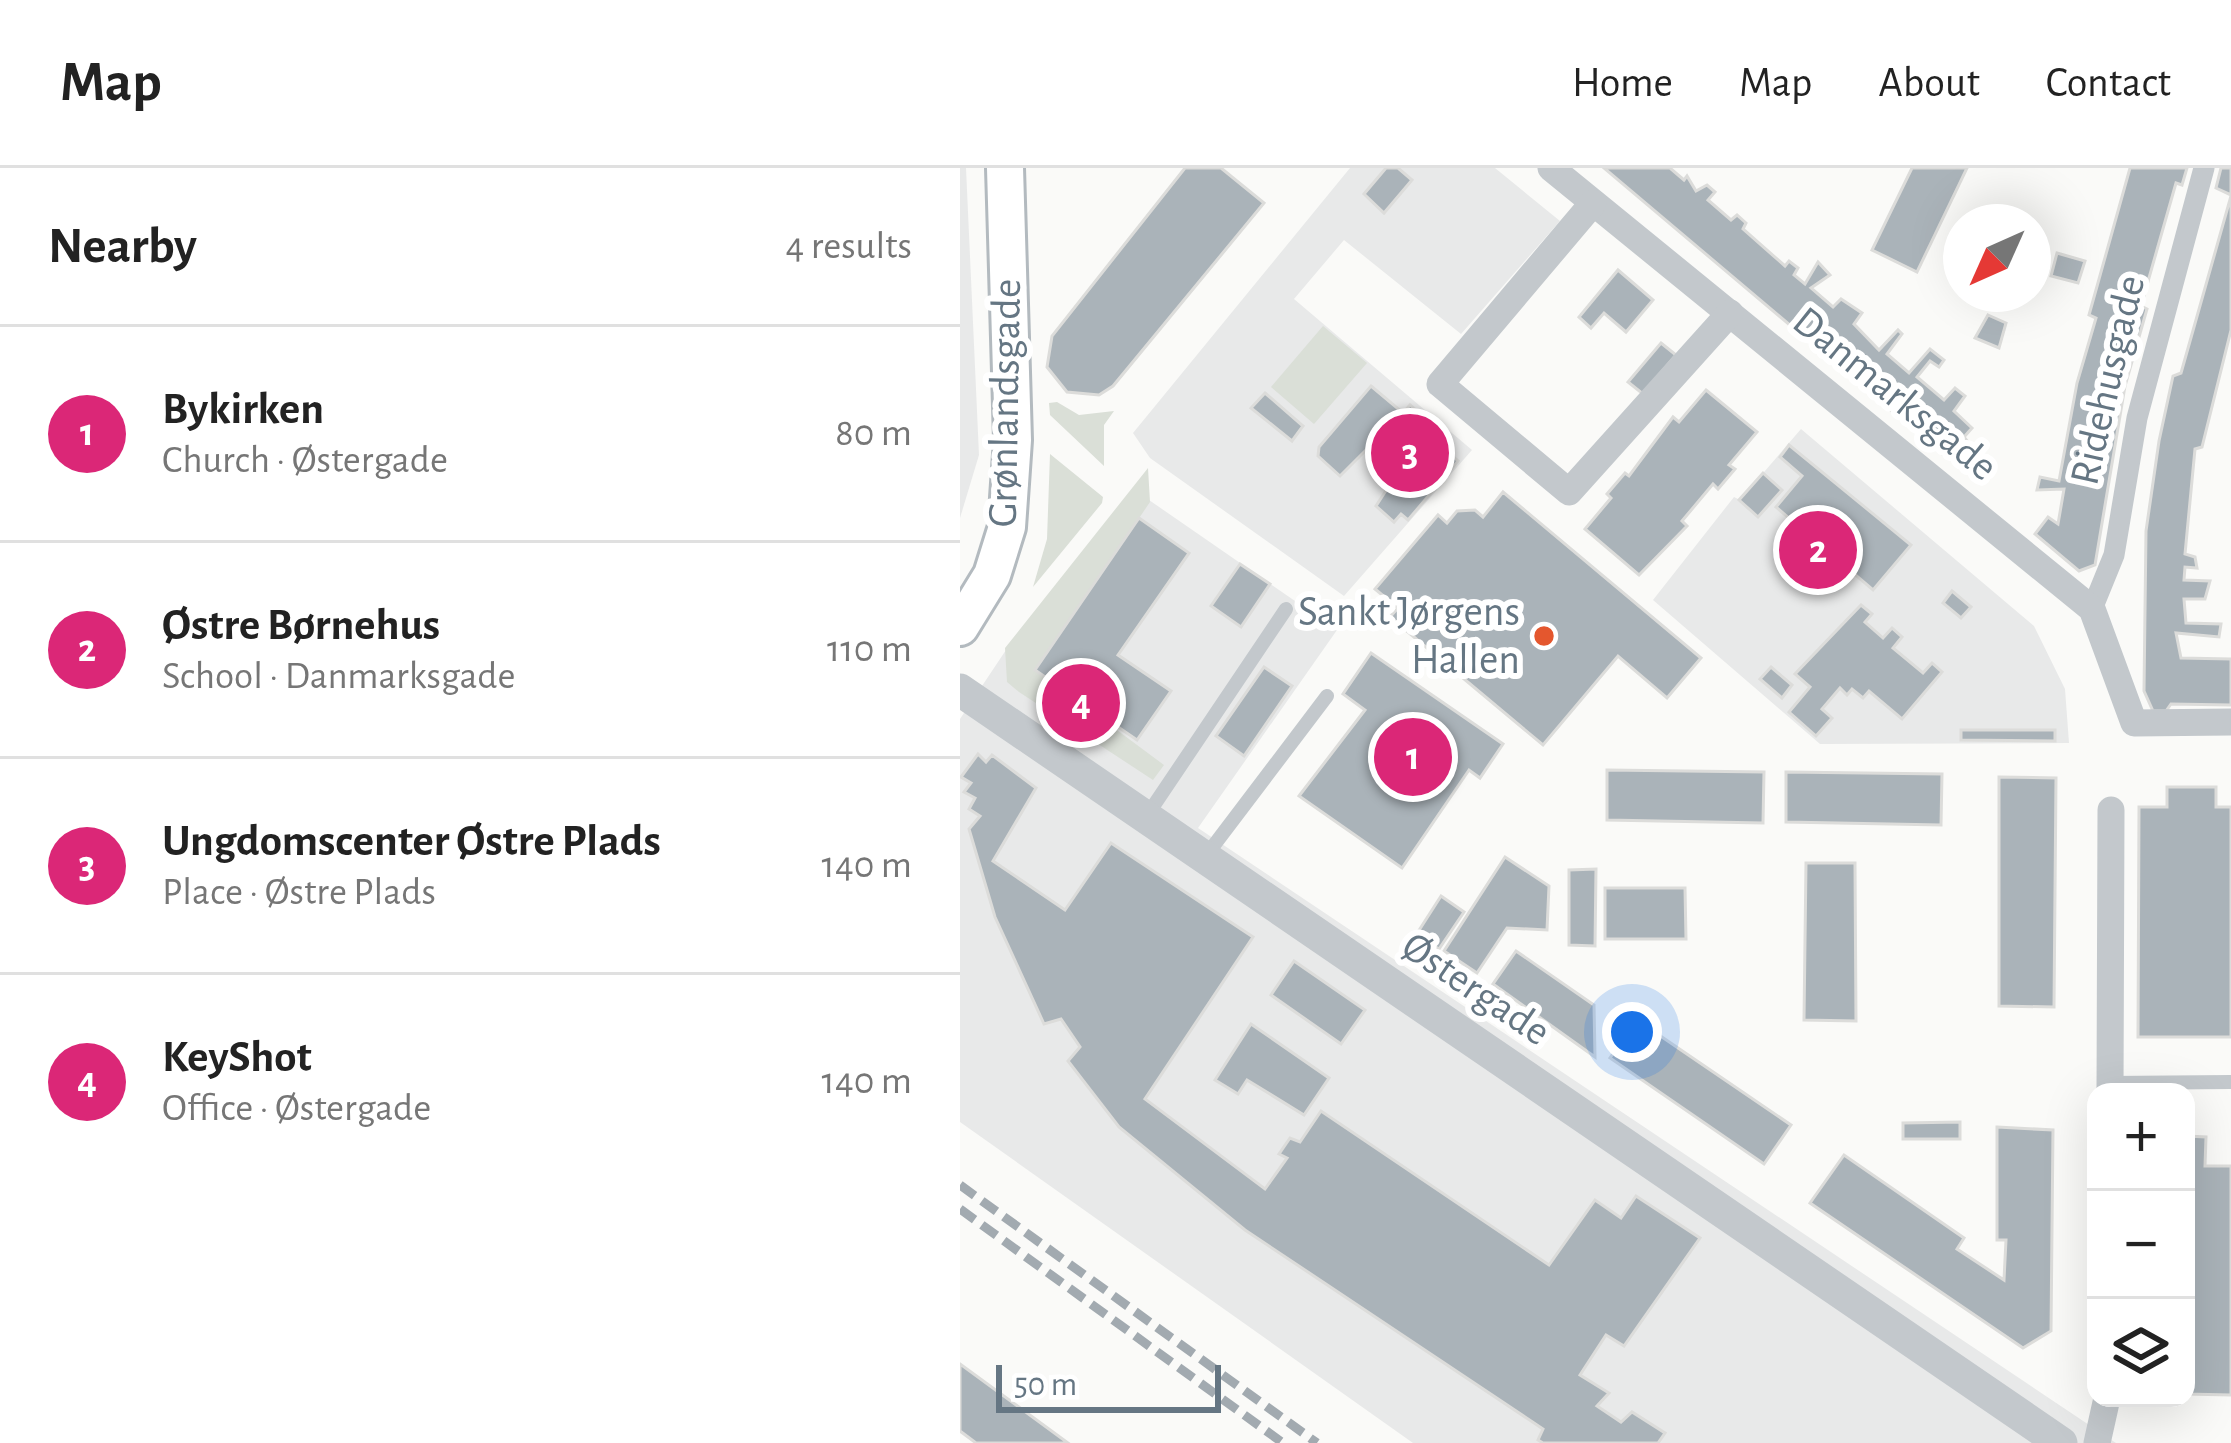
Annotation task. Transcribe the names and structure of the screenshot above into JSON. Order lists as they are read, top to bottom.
{
  "streets": {
    "main road": ["Grønlandsgade"],
    "street": ["Ridehusgade", "Danmarksgade", "Østergade"]
  },
  "crossings": [
    ["Ridehusgade", "Danmarksgade"]
  ],
  "places": ["Sankt Jørgens Hallen"],
  "scale_bar": "50 m",
  "north": "bottom left",
  "page": {
    "header": "Map",
    "nav": [
      "Home",
      "Map",
      "About",
      "Contact"
    ],
    "heading": ["Nearby", "4 results"],
    "list": [
      {
        "mark": "1",
        "name": "Bykirken",
        "note": "Church · Østergade",
        "value": "80 m"
      },
      {
        "mark": "2",
        "name": "Østre Børnehus",
        "note": "School · Danmarksgade",
        "value": "110 m"
      },
      {
        "mark": "3",
        "name": "Ungdomscenter Østre Plads",
        "note": "Place · Østre Plads",
        "value": "140 m"
      },
      {
        "mark": "4",
        "name": "KeyShot",
        "note": "Office · Østergade",
        "value": "140 m"
      }
    ],
    "pins": [
      "3",
      "2",
      "4",
      "1"
    ],
    "map_buttons": ["+", "−"],
    "scale": "50 m"
  }
}
